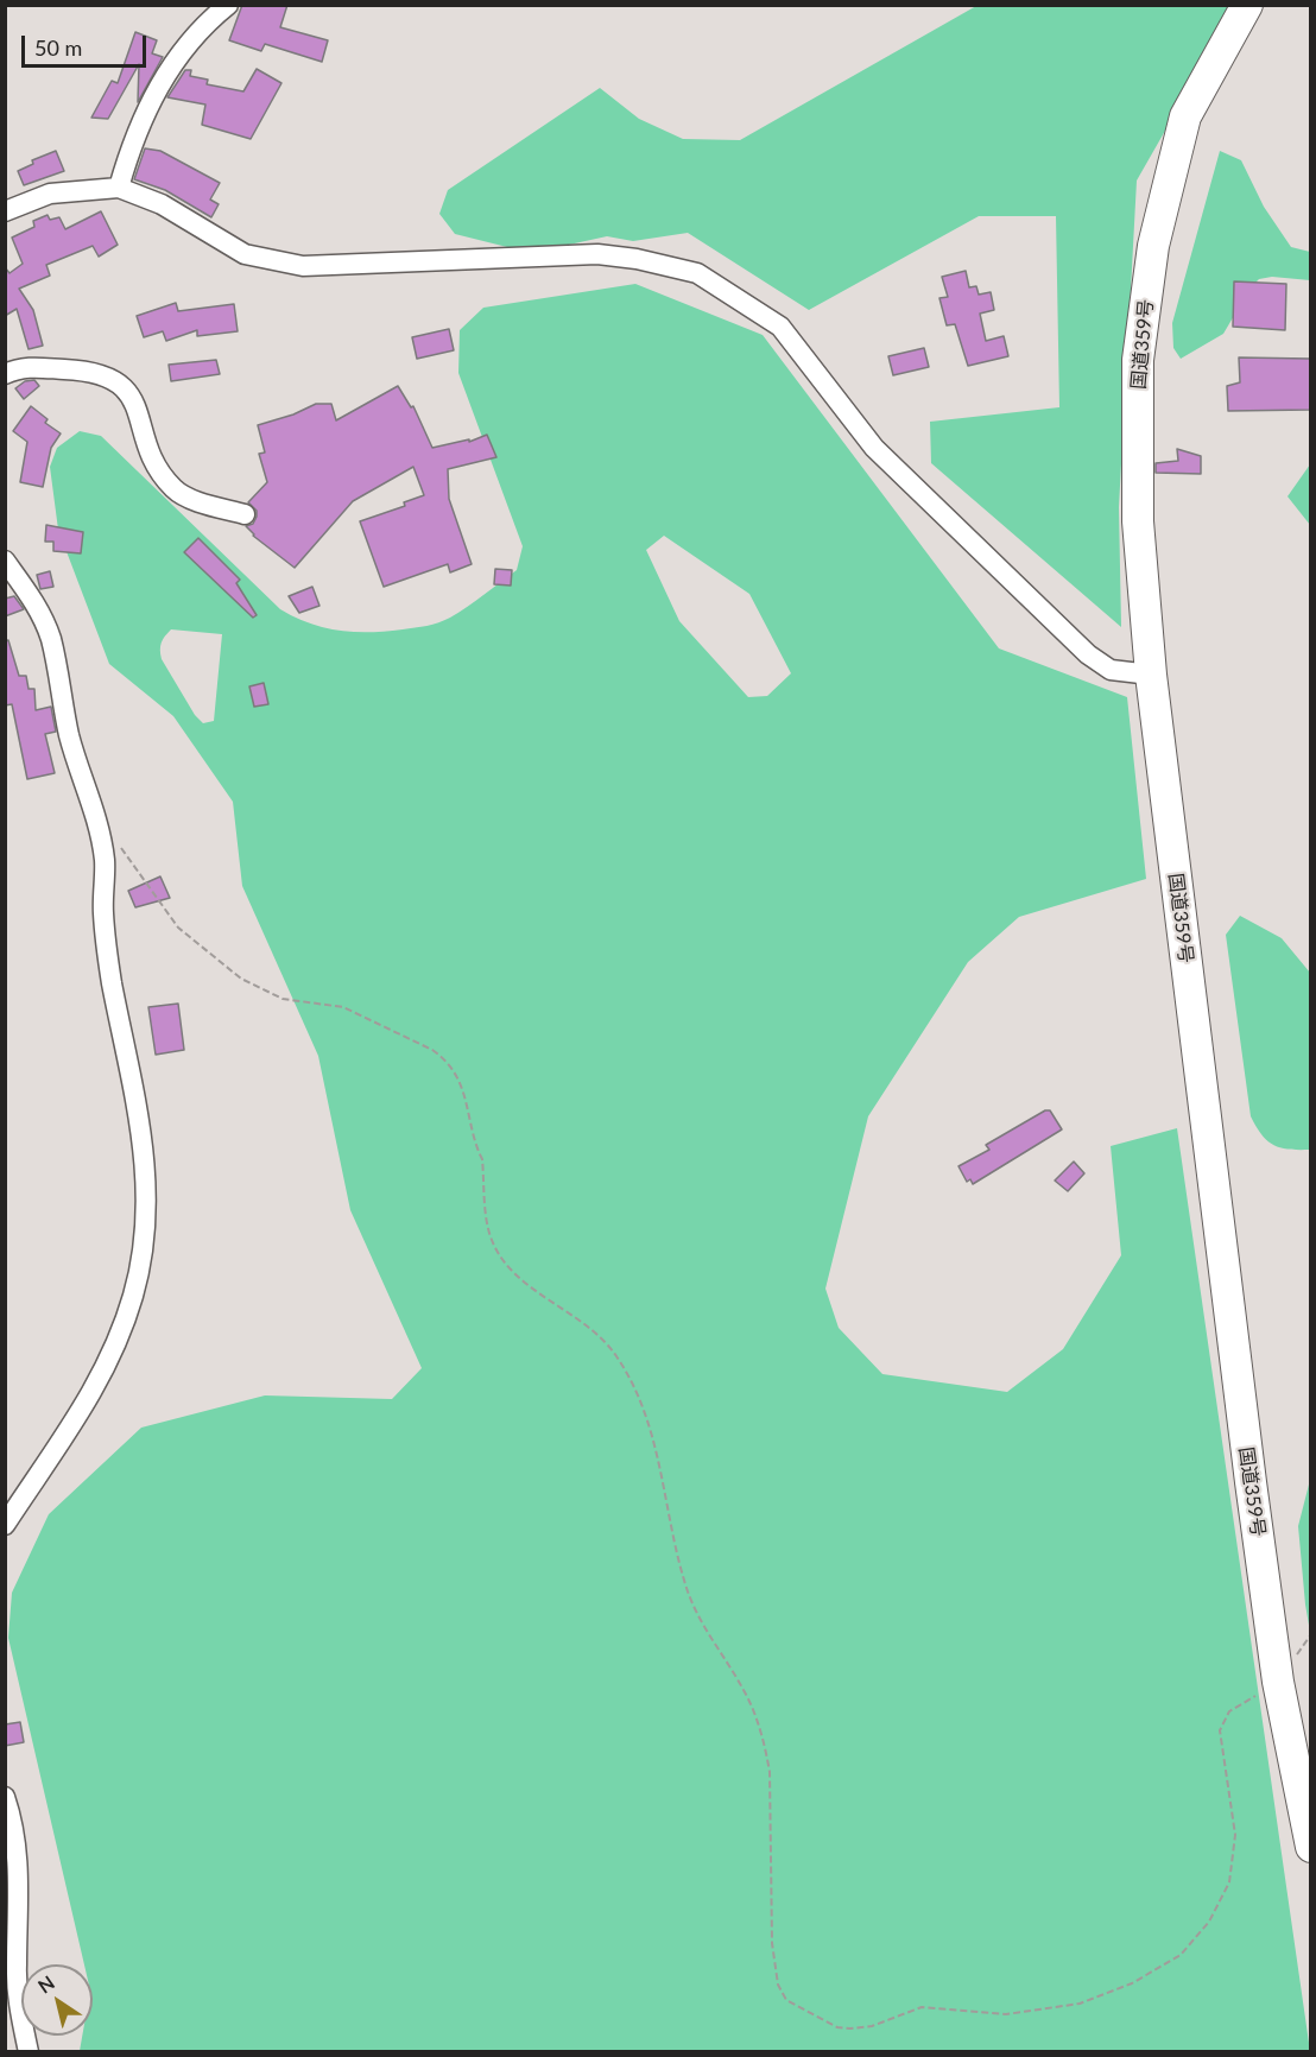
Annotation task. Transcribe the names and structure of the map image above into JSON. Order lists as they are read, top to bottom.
{
  "streets": {
    "highway": ["国道359号"]
  },
  "scale_bar": "50 m",
  "north": "top left"
}
